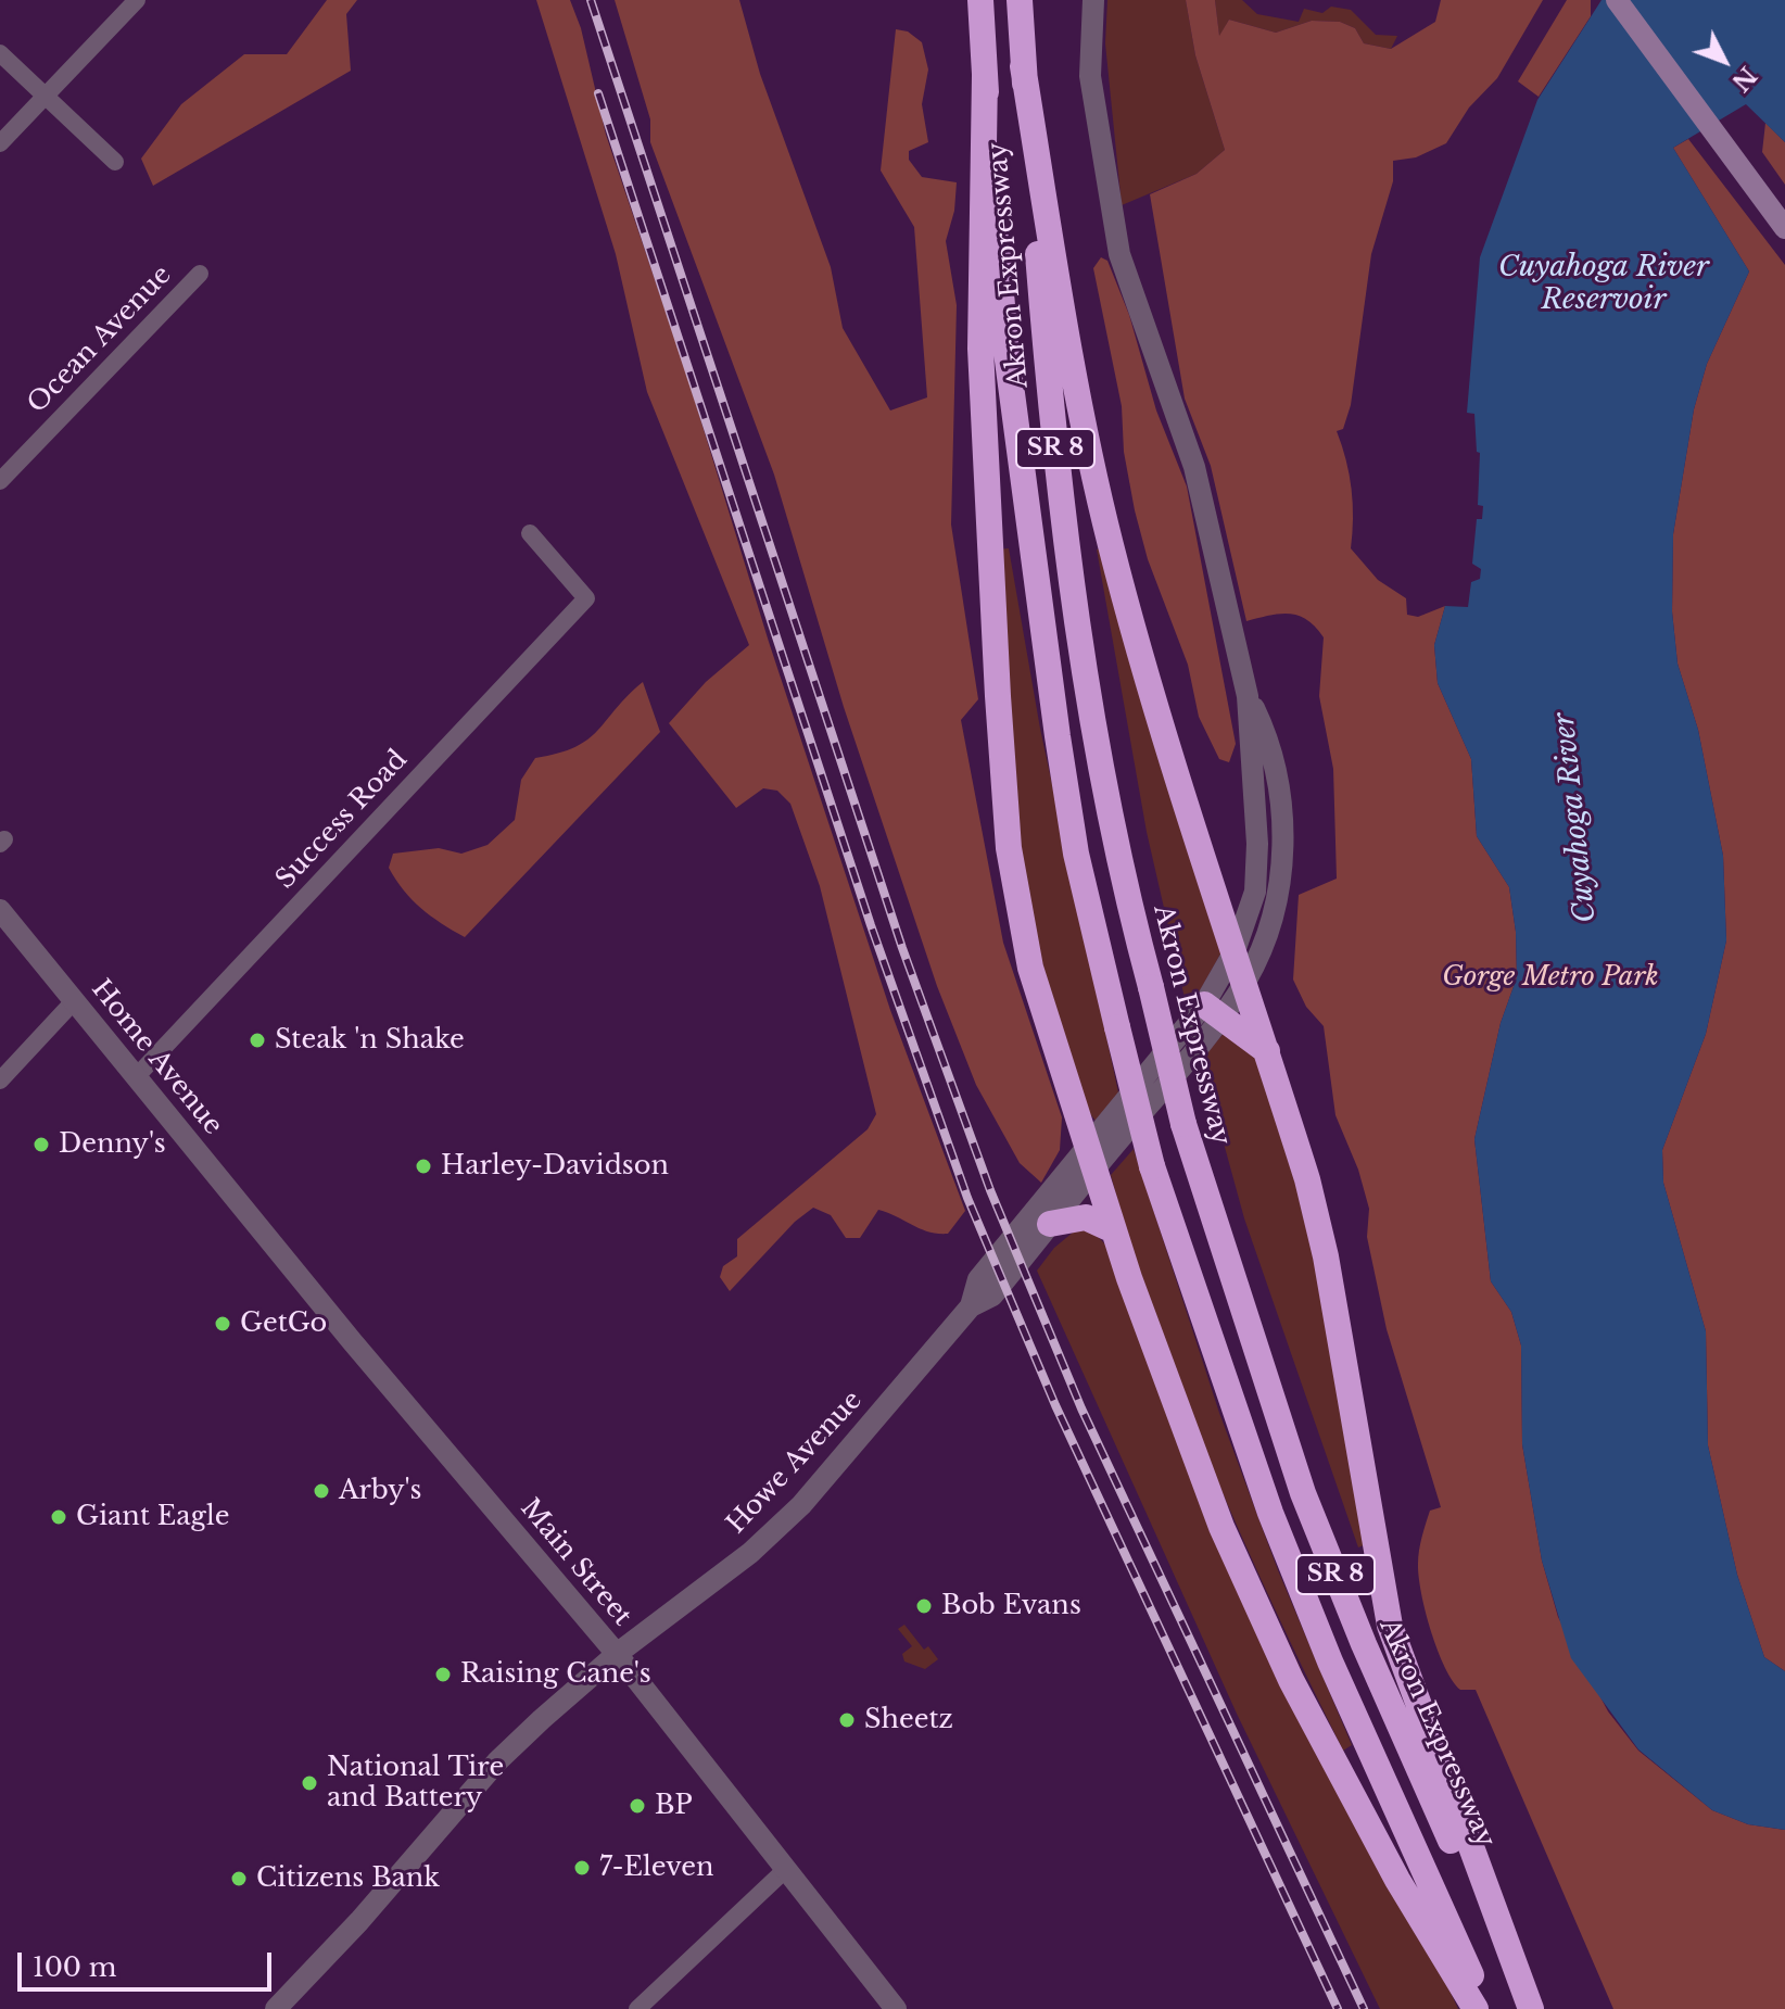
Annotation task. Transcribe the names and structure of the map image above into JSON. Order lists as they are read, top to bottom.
{
  "streets": {
    "highway": ["Akron Expressway", "SR 8"],
    "street": [
      "Ocean Avenue",
      "Success Road",
      "Home Avenue",
      "Howe Avenue",
      "Main Street"
    ]
  },
  "crossings": [
    ["Success Road", "Home Avenue"],
    ["Home Avenue", "Main Street"],
    ["Howe Avenue", "Main Street"]
  ],
  "water": ["Cuyahoga River Reservoir", "Cuyahoga River"],
  "parks": ["Gorge Metro Park"],
  "places": [
    "Steak 'n Shake",
    "Denny's",
    "Harley-Davidson",
    "GetGo",
    "Arby's",
    "Giant Eagle",
    "Bob Evans",
    "Raising Cane's",
    "Sheetz",
    "National Tire and Battery",
    "BP",
    "7-Eleven",
    "Citizens Bank"
  ],
  "scale_bar": "100 m",
  "north": "bottom right"
}
